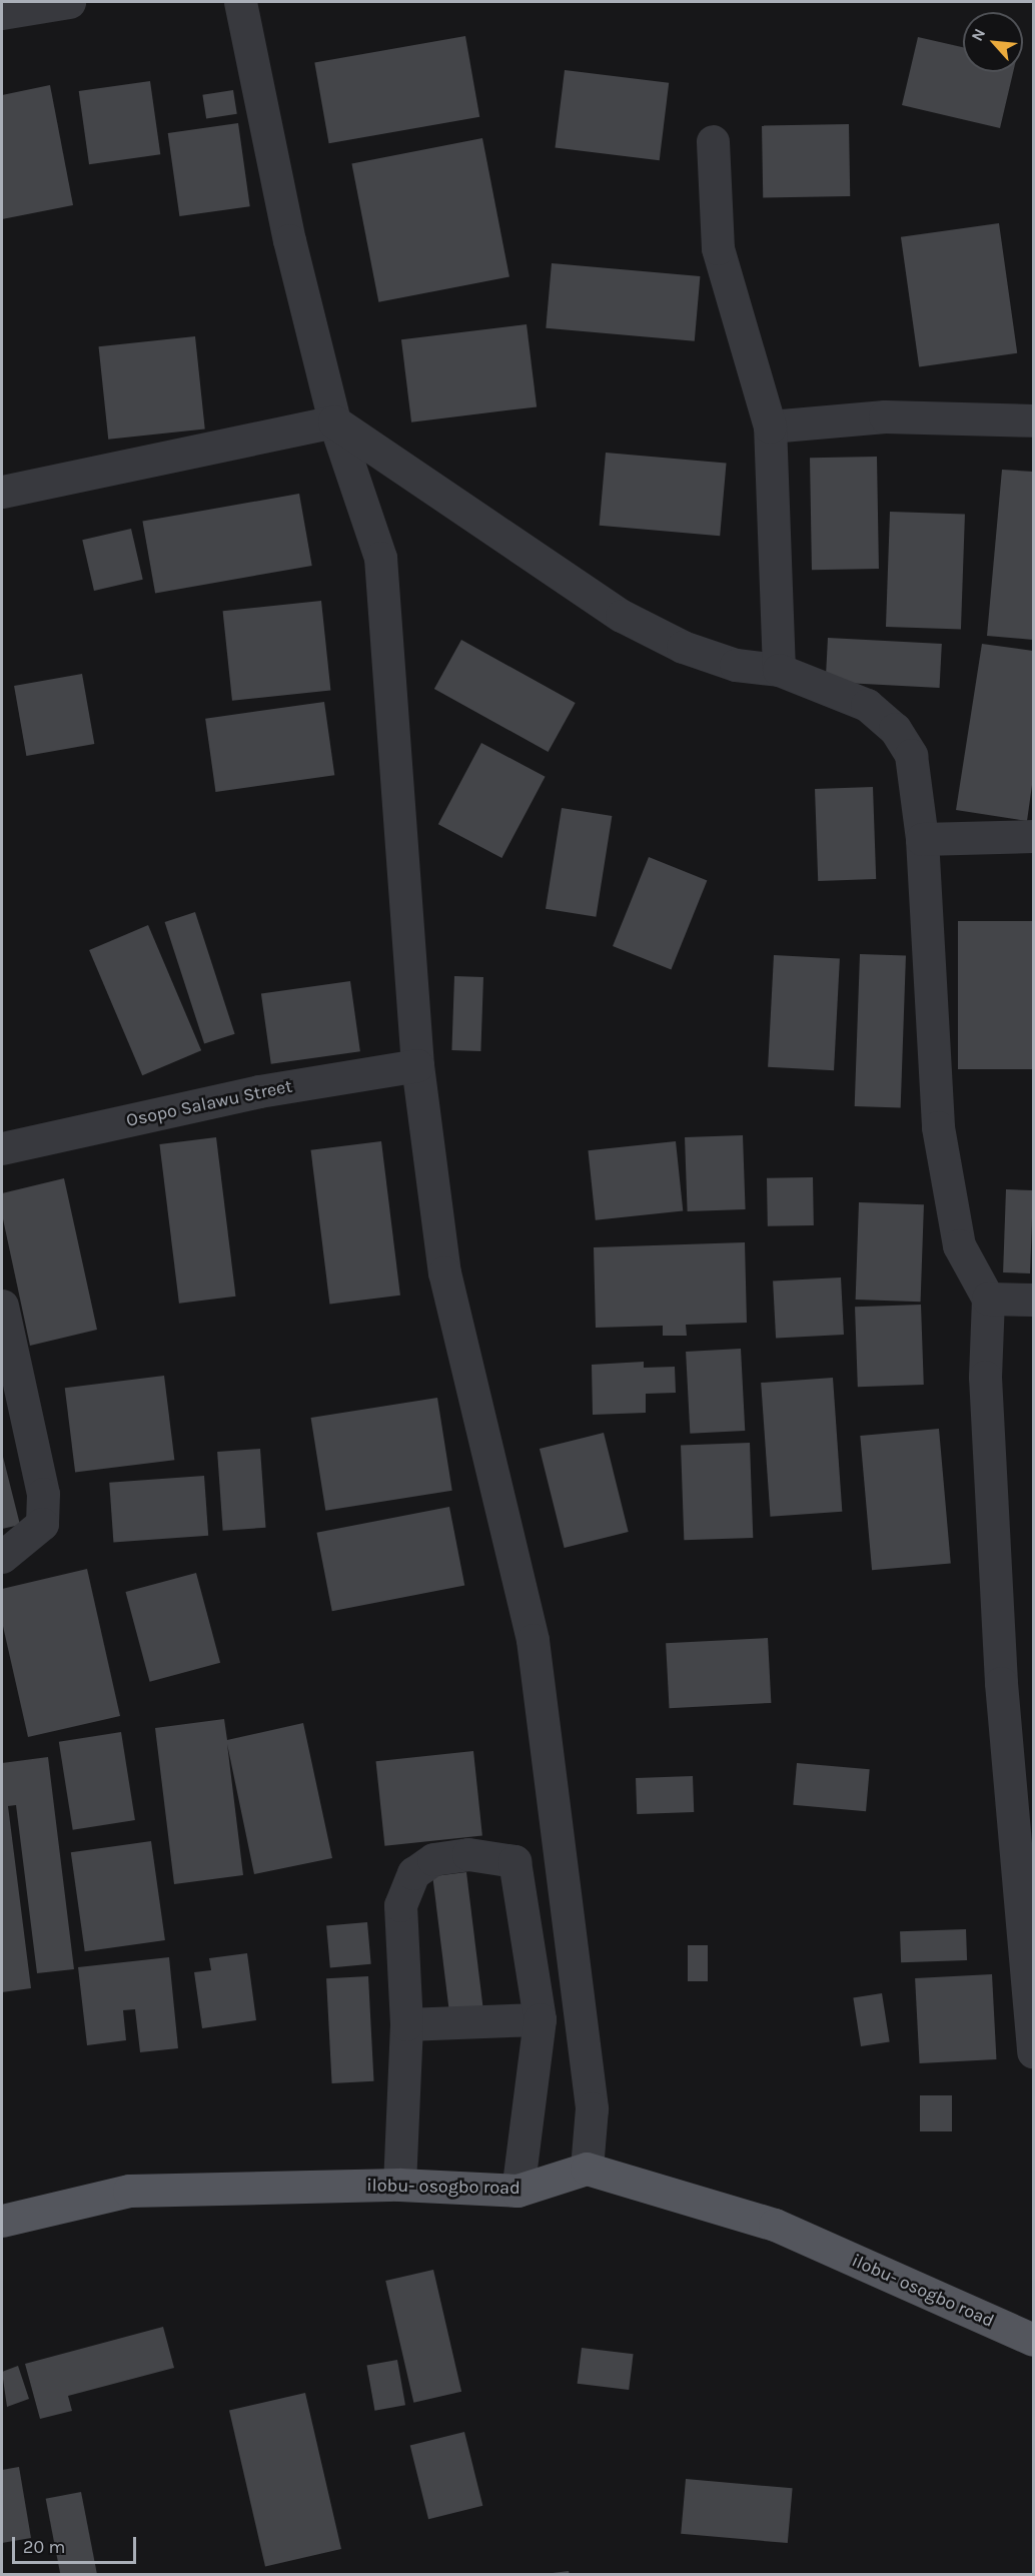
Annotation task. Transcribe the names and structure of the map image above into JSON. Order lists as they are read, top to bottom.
{
  "streets": {
    "main road": ["ilobu- osogbo road"],
    "street": ["Osopo Salawu Street"]
  },
  "scale_bar": "20 m",
  "north": "top left"
}
